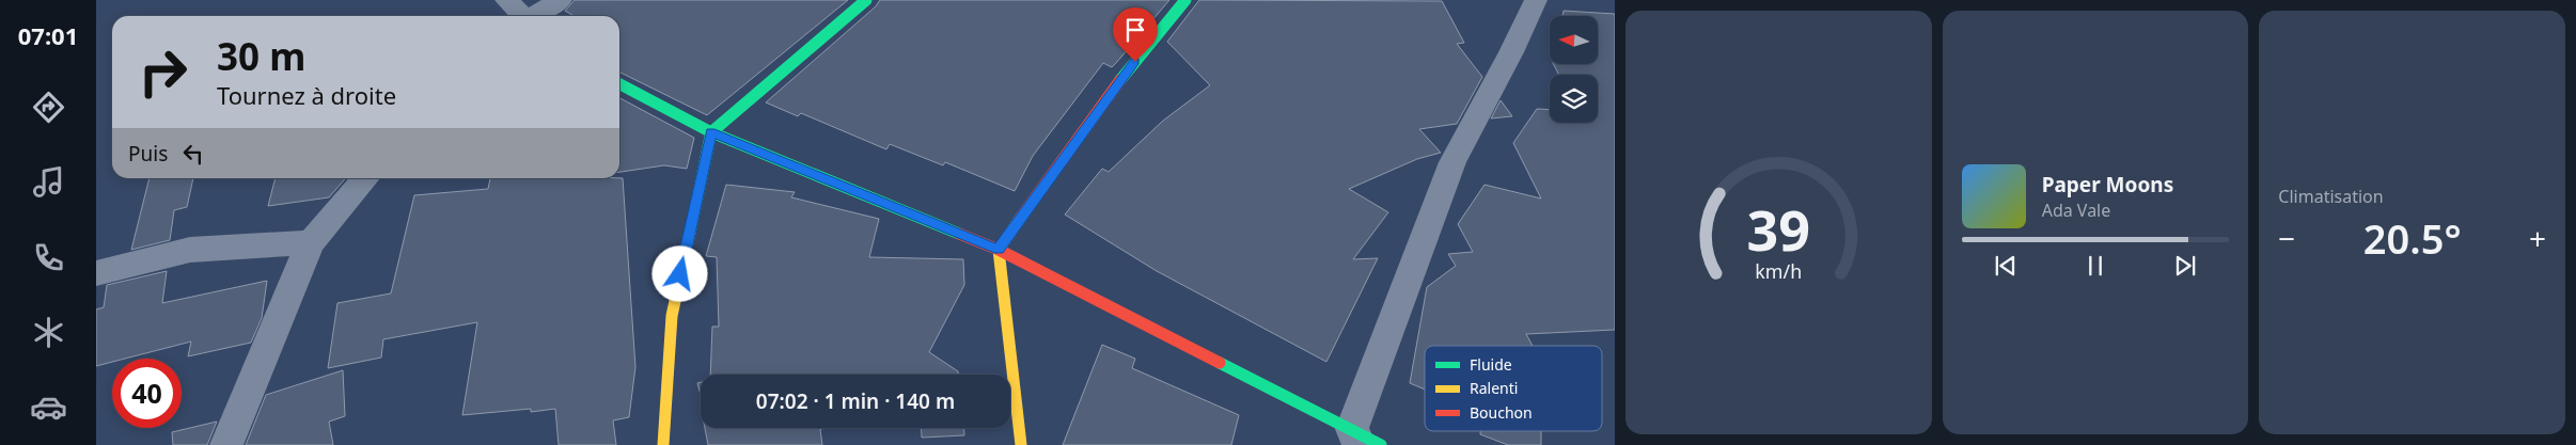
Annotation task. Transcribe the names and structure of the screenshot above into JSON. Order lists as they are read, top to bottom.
{
  "legend": ["Fluide", "Ralenti", "Bouchon"],
  "north": "left",
  "page": {
    "tabs": "07:01",
    "tile": "Climatisation",
    "turn": ["30 m", "Tournez à droite"],
    "then": "Puis",
    "song": ["Paper Moons", "Ada Vale"],
    "heat": ["−", "20.5°", "+"],
    "limit": "40",
    "trip": "07:02 · 1 min · 140 m",
    "gauge": ["39", "km/h"]
  }
}
